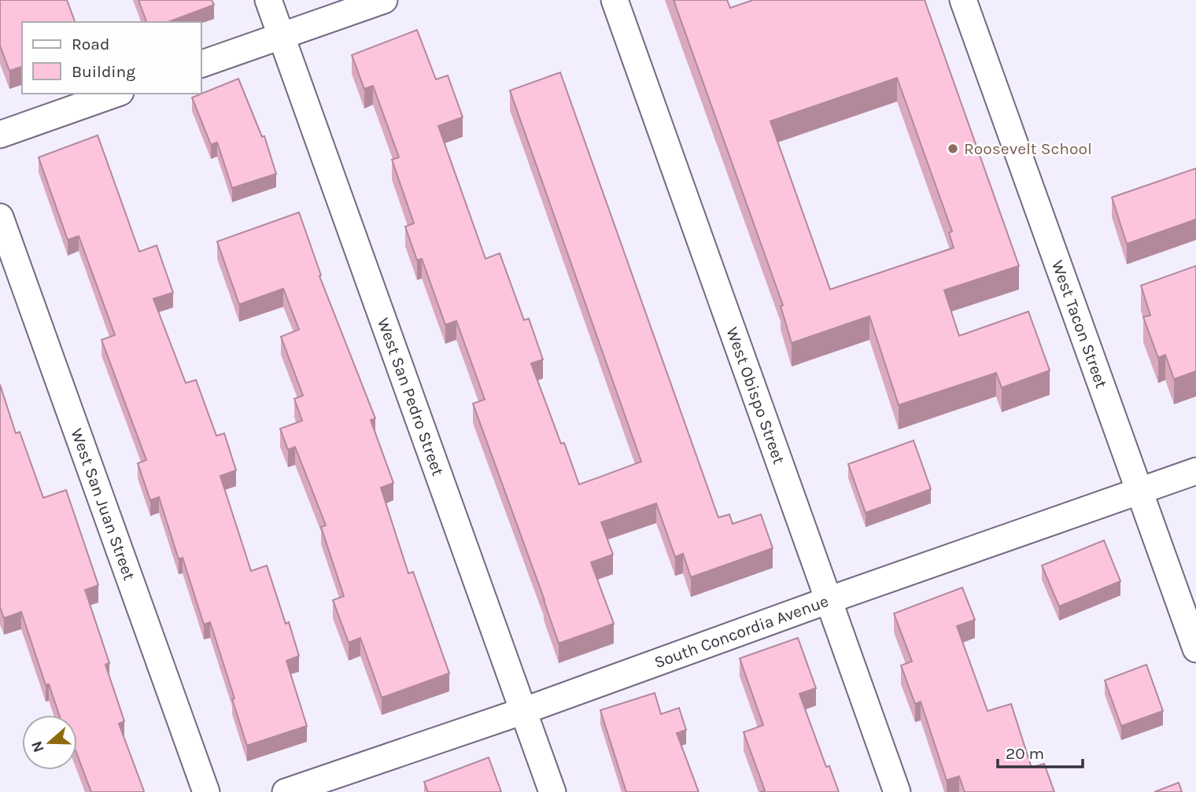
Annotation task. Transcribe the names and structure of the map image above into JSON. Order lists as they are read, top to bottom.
{
  "streets": {
    "street": [
      "West Tacon Street",
      "West Obispo Street",
      "West San Pedro Street",
      "West San Juan Street",
      "South Concordia Avenue"
    ]
  },
  "crossings": [
    ["West Tacon Street", "South Concordia Avenue"],
    ["West Obispo Street", "South Concordia Avenue"],
    ["West San Pedro Street", "South Concordia Avenue"]
  ],
  "places": ["Roosevelt School"],
  "legend": ["Road", "Building"],
  "scale_bar": "20 m",
  "north": "left"
}
